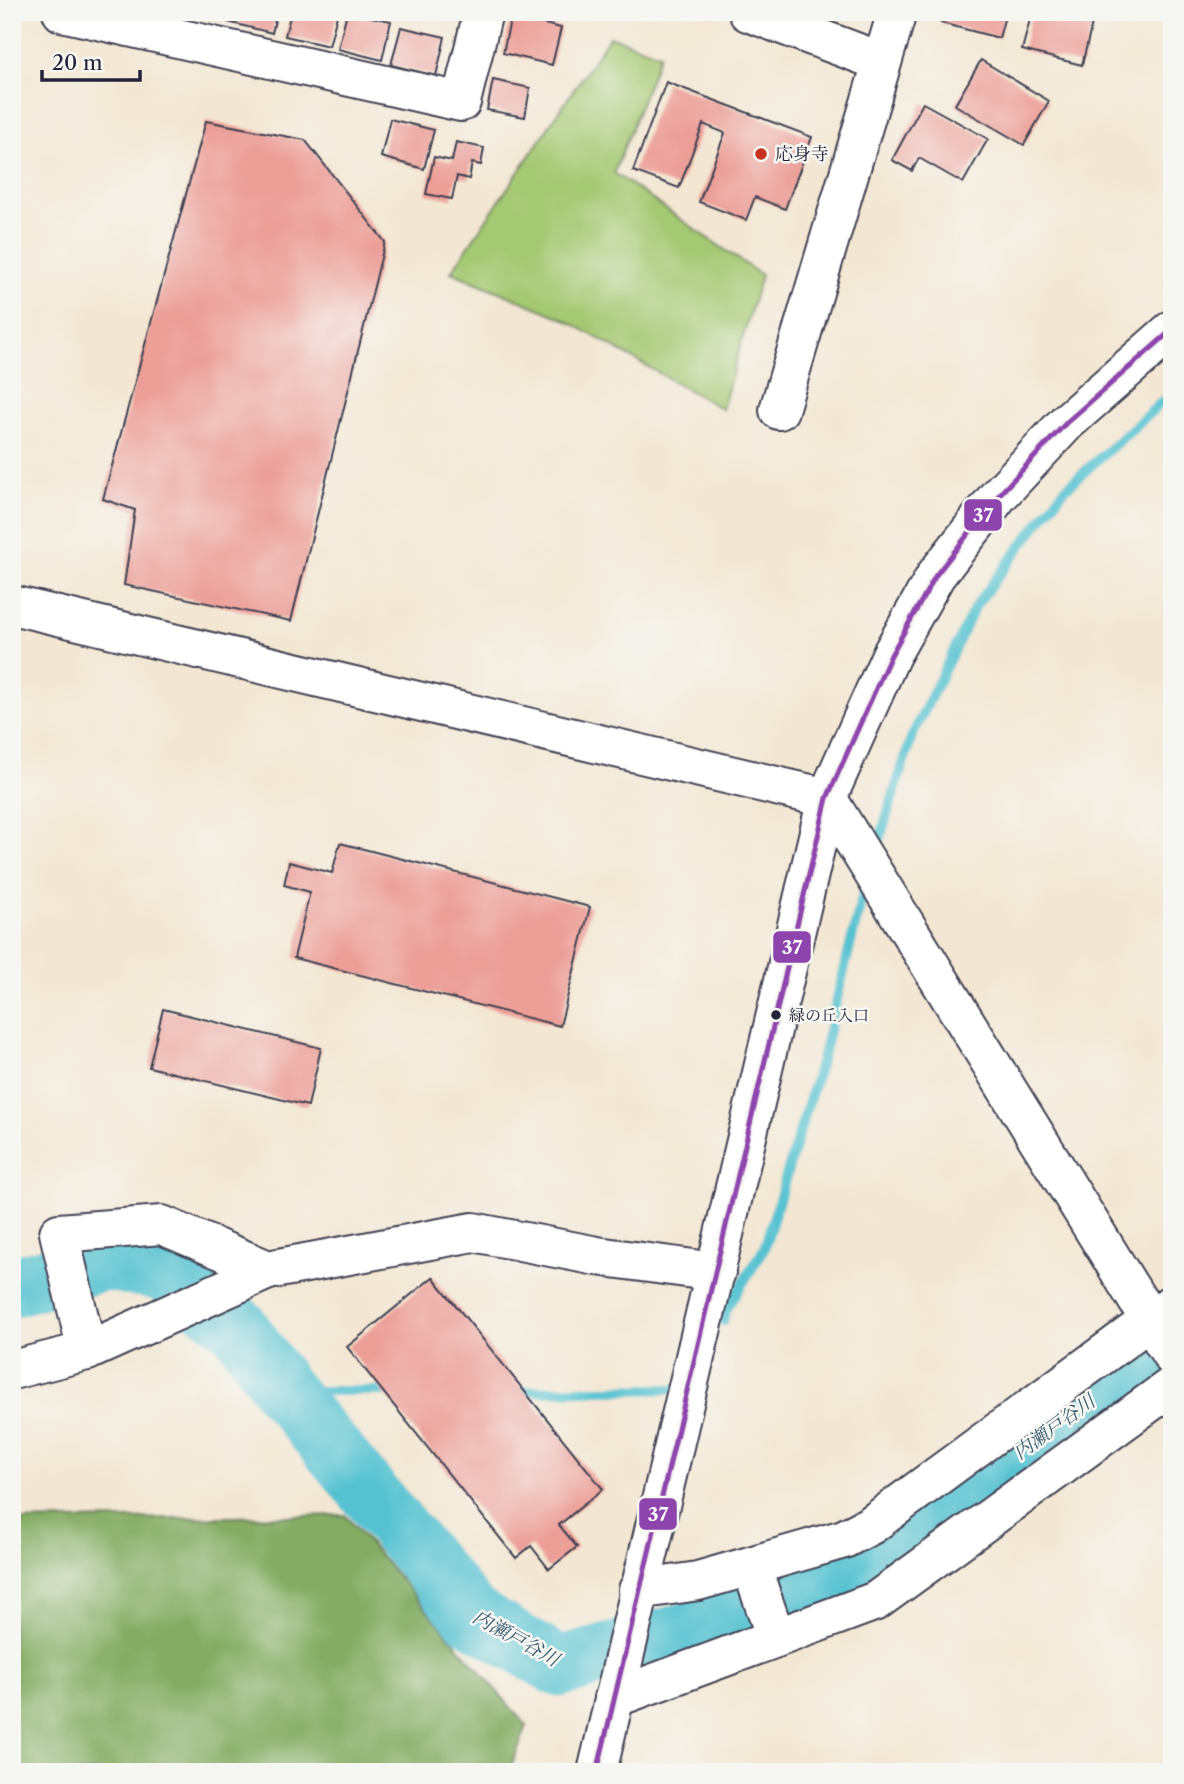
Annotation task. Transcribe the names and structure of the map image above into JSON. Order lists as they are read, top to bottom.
{
  "water": ["内瀬戸谷川"],
  "places": ["応身寺", "緑の丘入口"],
  "lines": ["transit line 37"],
  "scale_bar": "20 m"
}
